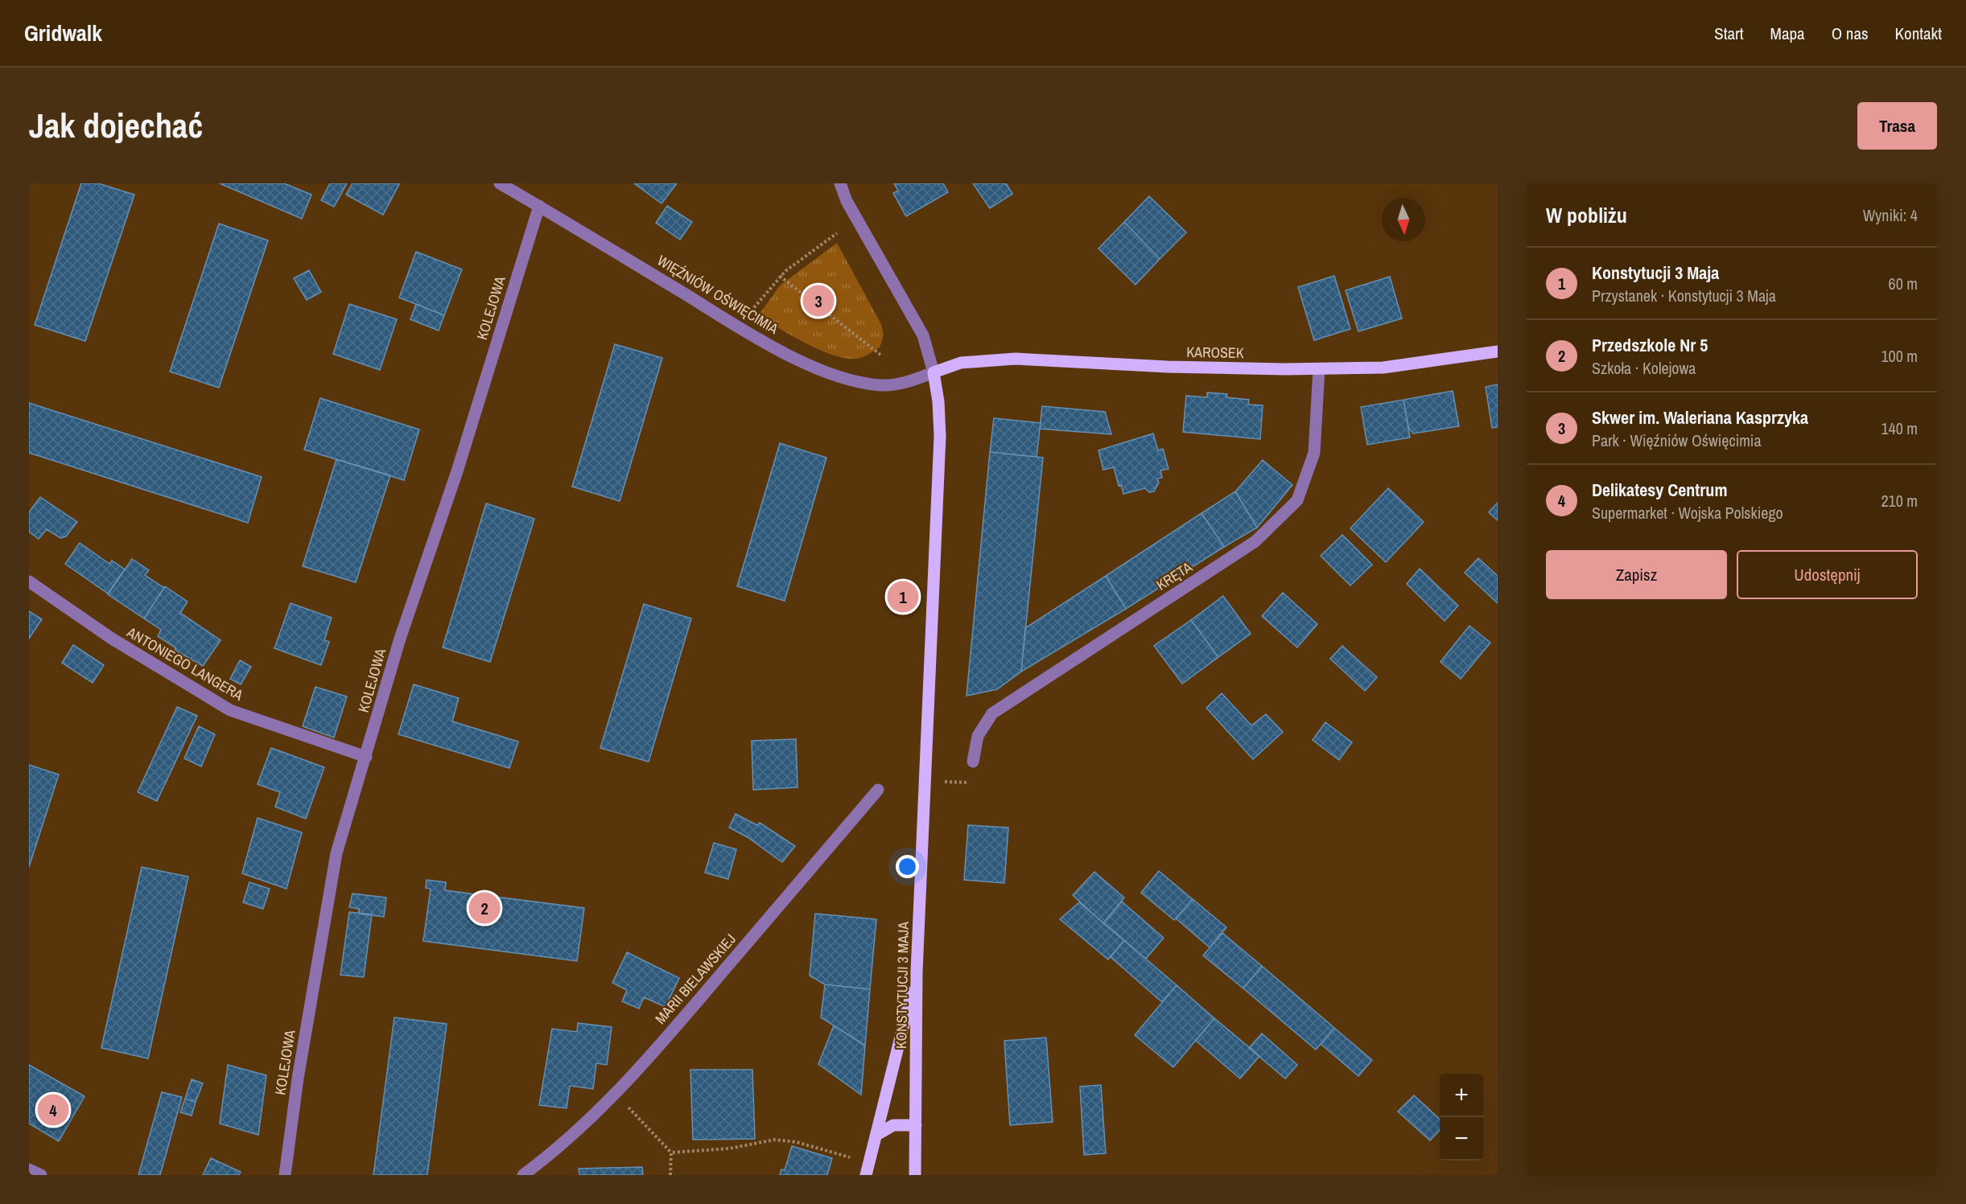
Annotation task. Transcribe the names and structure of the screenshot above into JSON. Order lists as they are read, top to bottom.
{
  "streets": {
    "main road": ["KAROSEK", "KONSTYTUCJI 3 MAJA"],
    "street": [
      "WIĘŹNIÓW OŚWIĘCIMIA",
      "KOLEJOWA",
      "KRĘTA",
      "ANTONIEGO LANGERA",
      "MARII BIELAWSKIEJ"
    ]
  },
  "crossings": [
    ["WIĘŹNIÓW OŚWIĘCIMIA", "KOLEJOWA"],
    ["WIĘŹNIÓW OŚWIĘCIMIA", "KAROSEK"],
    ["WIĘŹNIÓW OŚWIĘCIMIA", "KONSTYTUCJI 3 MAJA"],
    ["KOLEJOWA", "ANTONIEGO LANGERA"],
    ["KAROSEK", "KRĘTA"],
    ["KAROSEK", "KONSTYTUCJI 3 MAJA"]
  ],
  "north": "bottom",
  "page": {
    "header": "Gridwalk",
    "nav": [
      "Start",
      "Mapa",
      "O nas",
      "Kontakt"
    ],
    "buttons": [
      "Trasa",
      ["Zapisz", "Udostępnij"]
    ],
    "title": "Jak dojechać",
    "heading": ["W pobliżu", "Wyniki: 4"],
    "list": [
      {
        "mark": "1",
        "name": "Konstytucji 3 Maja",
        "note": "Przystanek · Konstytucji 3 Maja",
        "value": "60 m"
      },
      {
        "mark": "2",
        "name": "Przedszkole Nr 5",
        "note": "Szkoła · Kolejowa",
        "value": "100 m"
      },
      {
        "mark": "3",
        "name": "Skwer im. Waleriana Kasprzyka",
        "note": "Park · Więźniów Oświęcimia",
        "value": "140 m"
      },
      {
        "mark": "4",
        "name": "Delikatesy Centrum",
        "note": "Supermarket · Wojska Polskiego",
        "value": "210 m"
      }
    ],
    "pins": [
      "3",
      "1",
      "2",
      "4"
    ],
    "map_buttons": ["+", "−"]
  }
}
